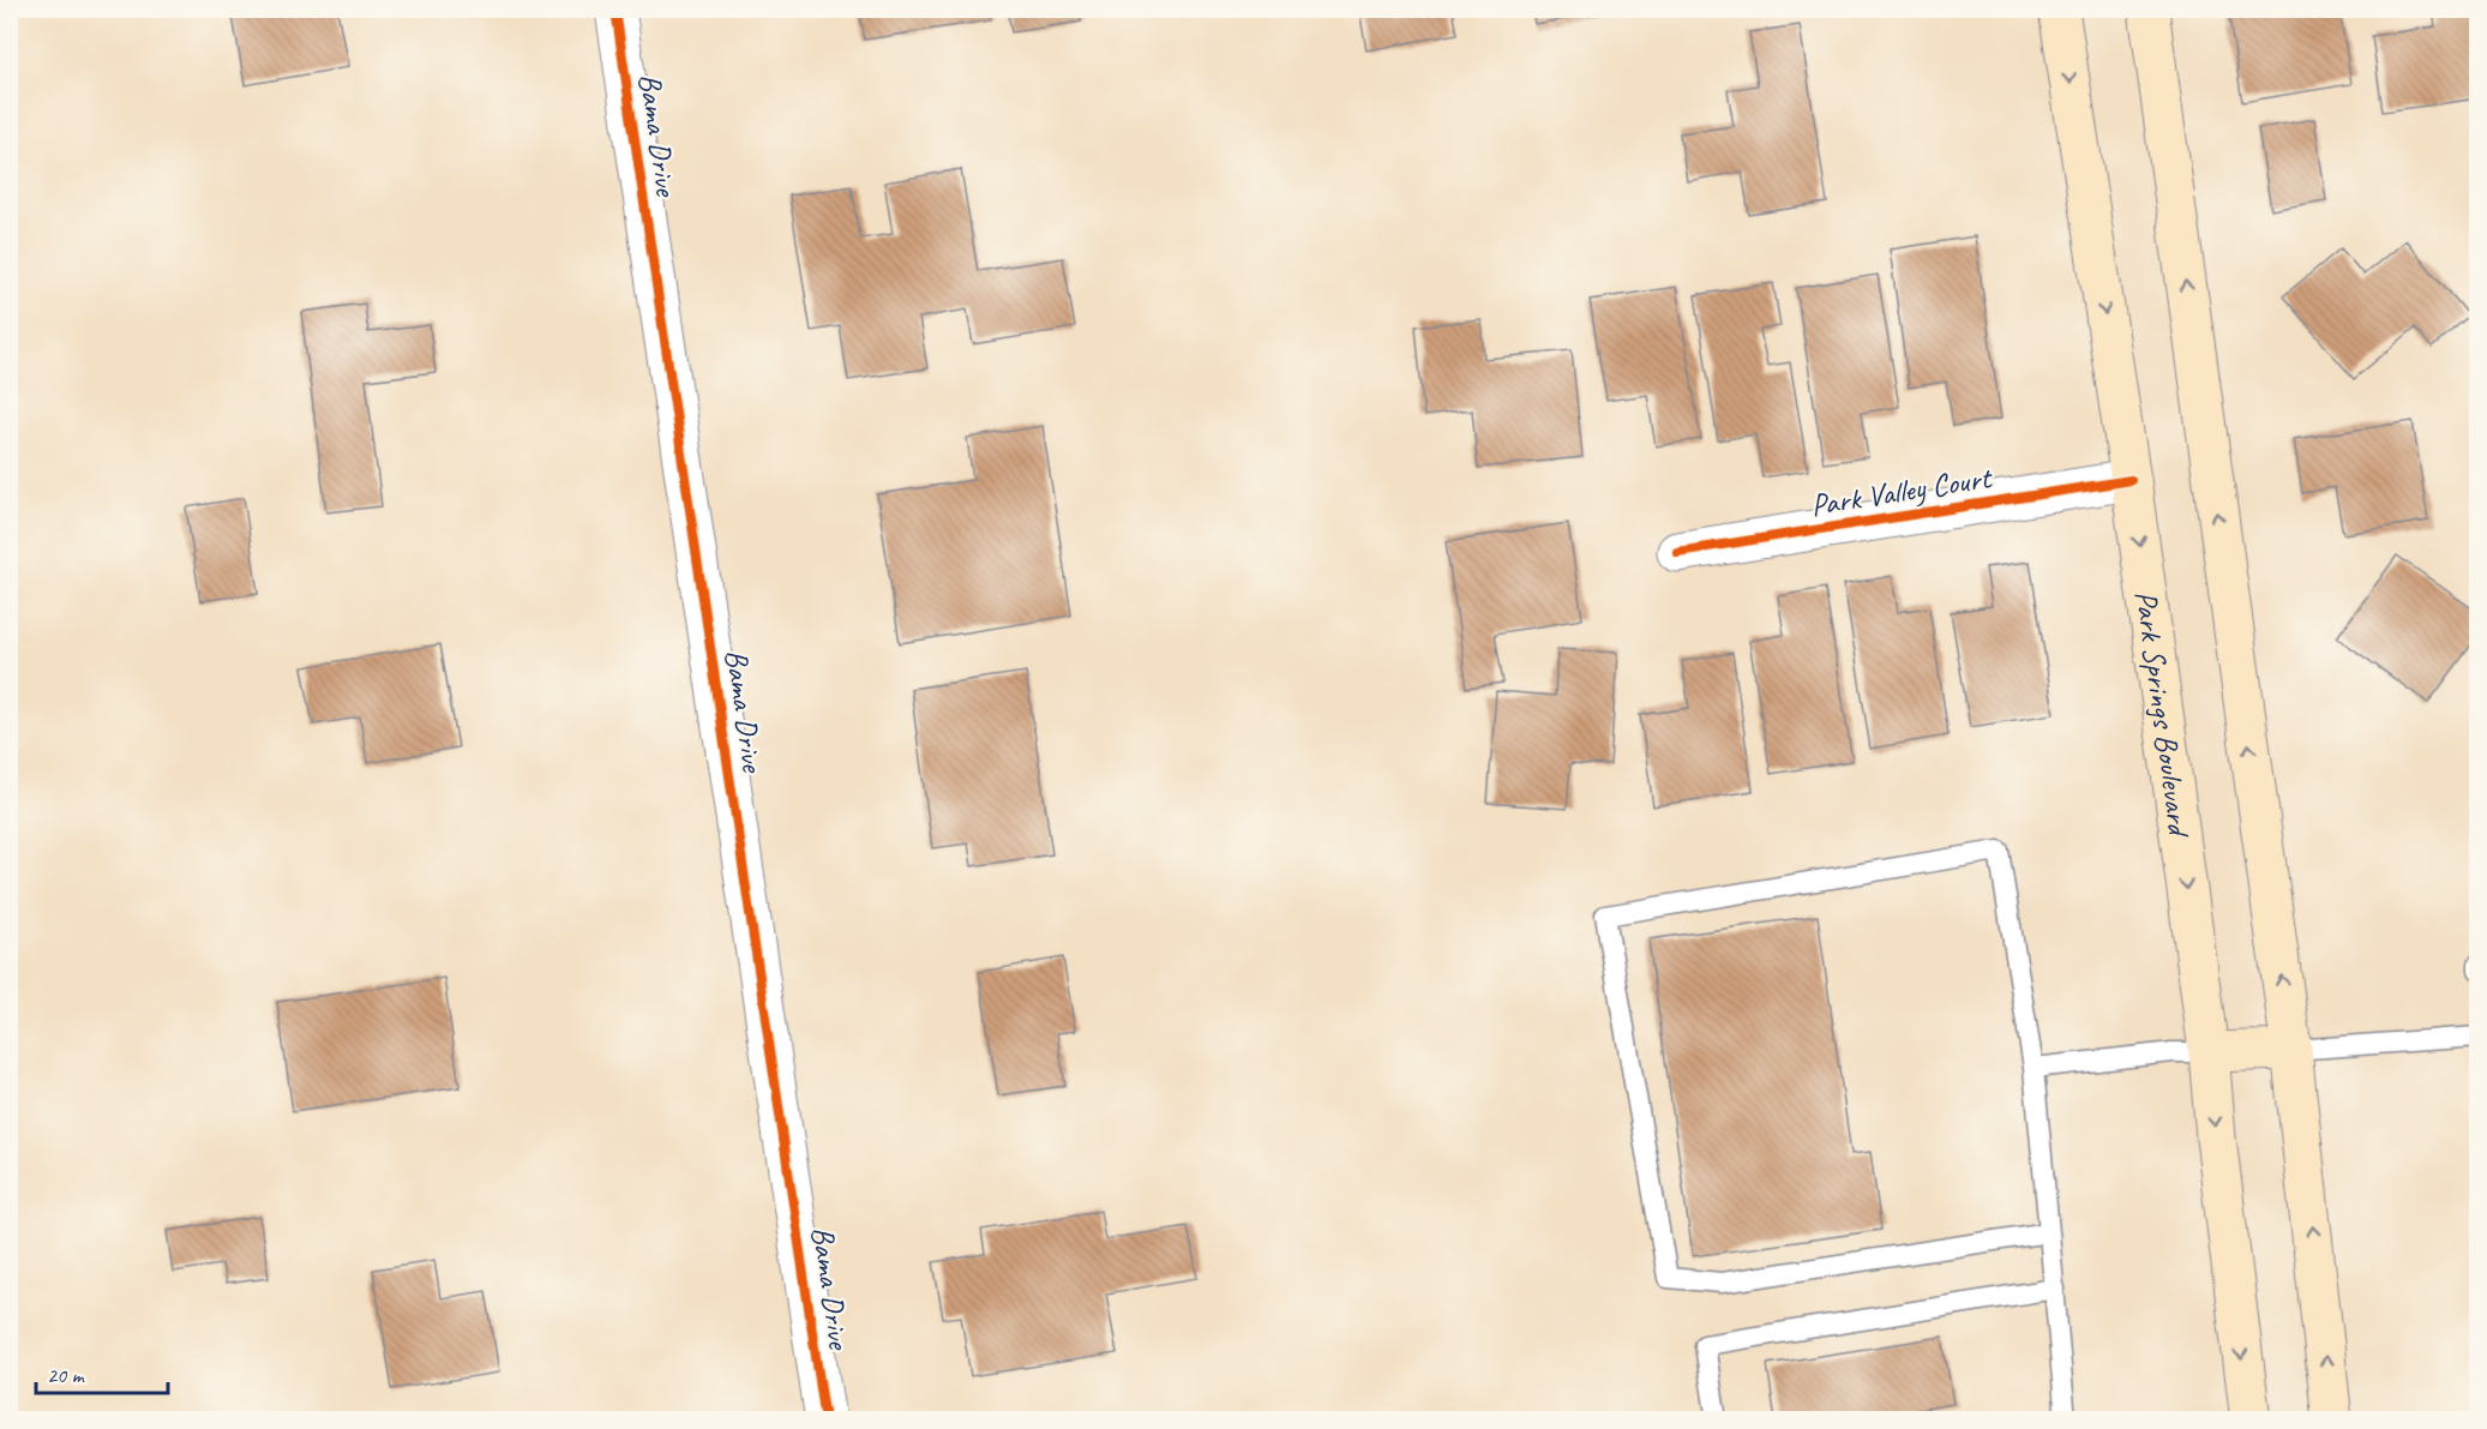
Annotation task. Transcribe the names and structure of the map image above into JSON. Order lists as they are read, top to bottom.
{
  "streets": {
    "main road": ["Park Springs Boulevard"],
    "street": ["Bama Drive", "Park Valley Court"]
  },
  "crossings": [
    ["Park Valley Court", "Park Springs Boulevard"]
  ],
  "scale_bar": "20 m"
}
